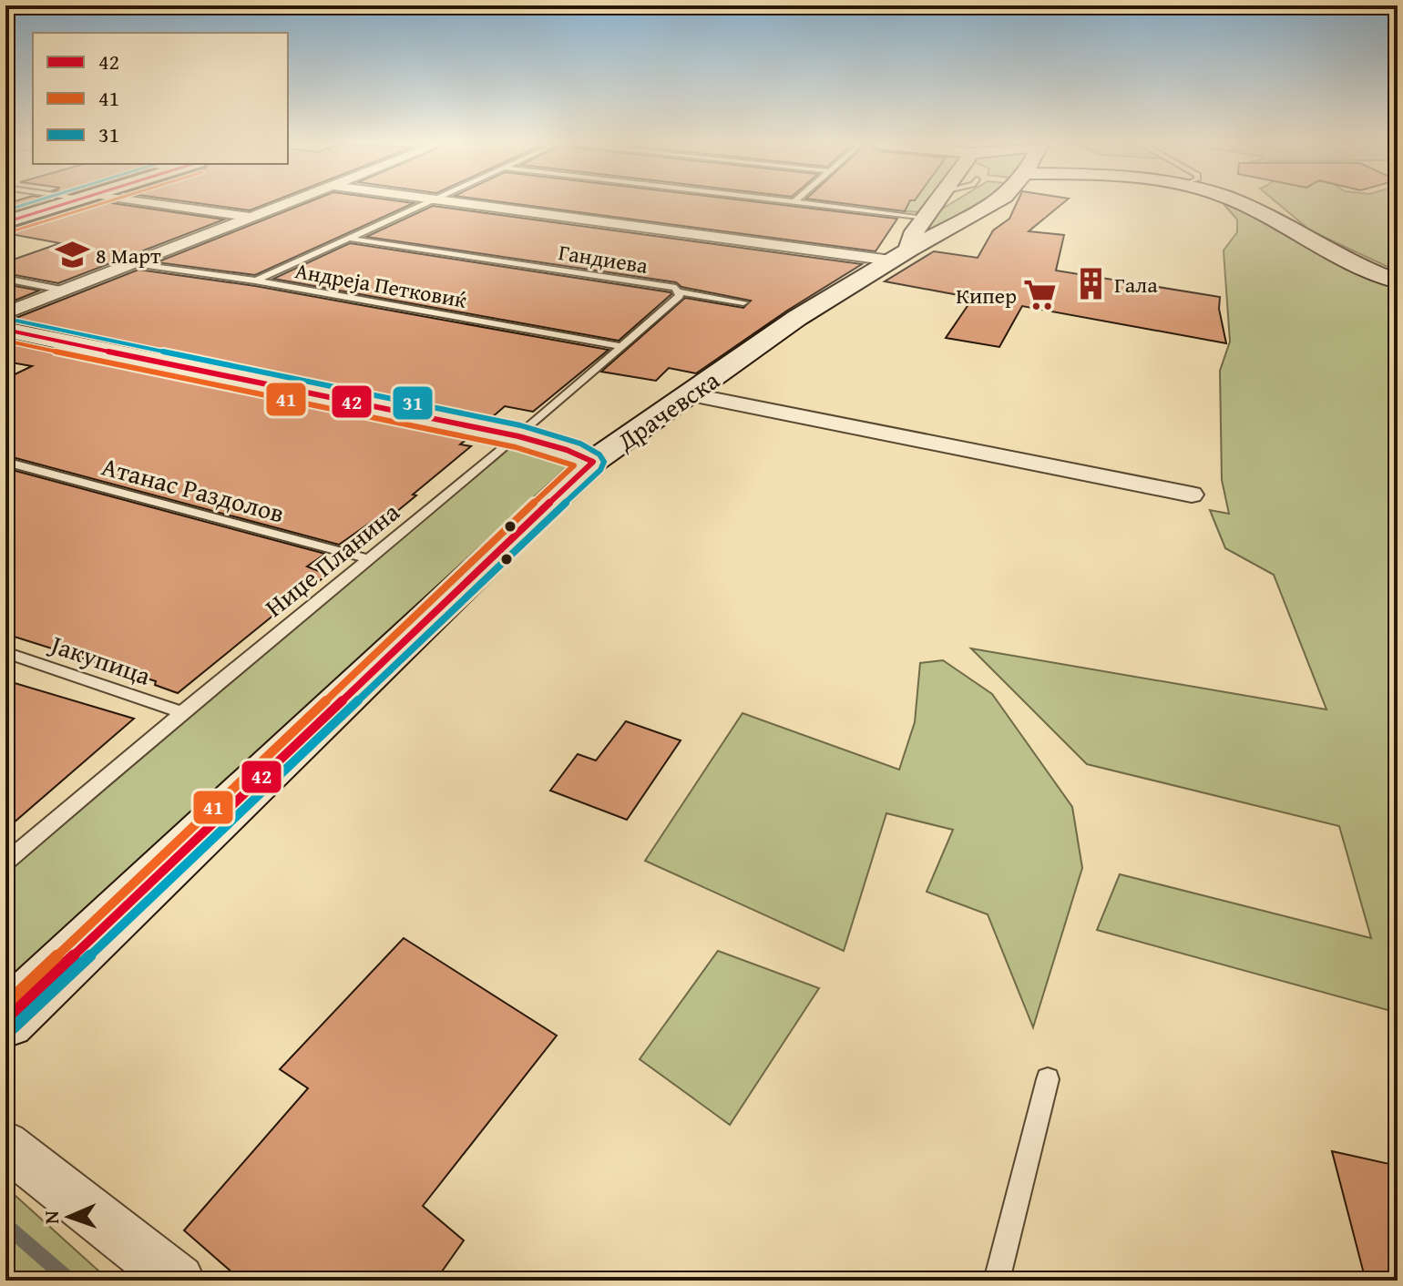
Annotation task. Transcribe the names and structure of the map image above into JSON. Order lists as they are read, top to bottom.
{
  "streets": {
    "street": ["Драчевска"],
    "lane": [
      "Гандиева",
      "Андреја Петковиќ",
      "Атанас Раздолов",
      "Ниџе Планина",
      "Јакупица"
    ]
  },
  "crossings": [
    ["Гандиева", "Ниџе Планина"],
    ["Андреја Петковиќ", "Ниџе Планина"],
    ["Атанас Раздолов", "Ниџе Планина"],
    ["Ниџе Планина", "Јакупица"]
  ],
  "places": {
    "school or university": ["8 Март"],
    "building": ["Гала"],
    "supermarket": ["Кипер"]
  },
  "lines": ["transit line 42", "transit line 41", "transit line 31"],
  "legend": ["42", "41", "31"],
  "north": "left"
}
